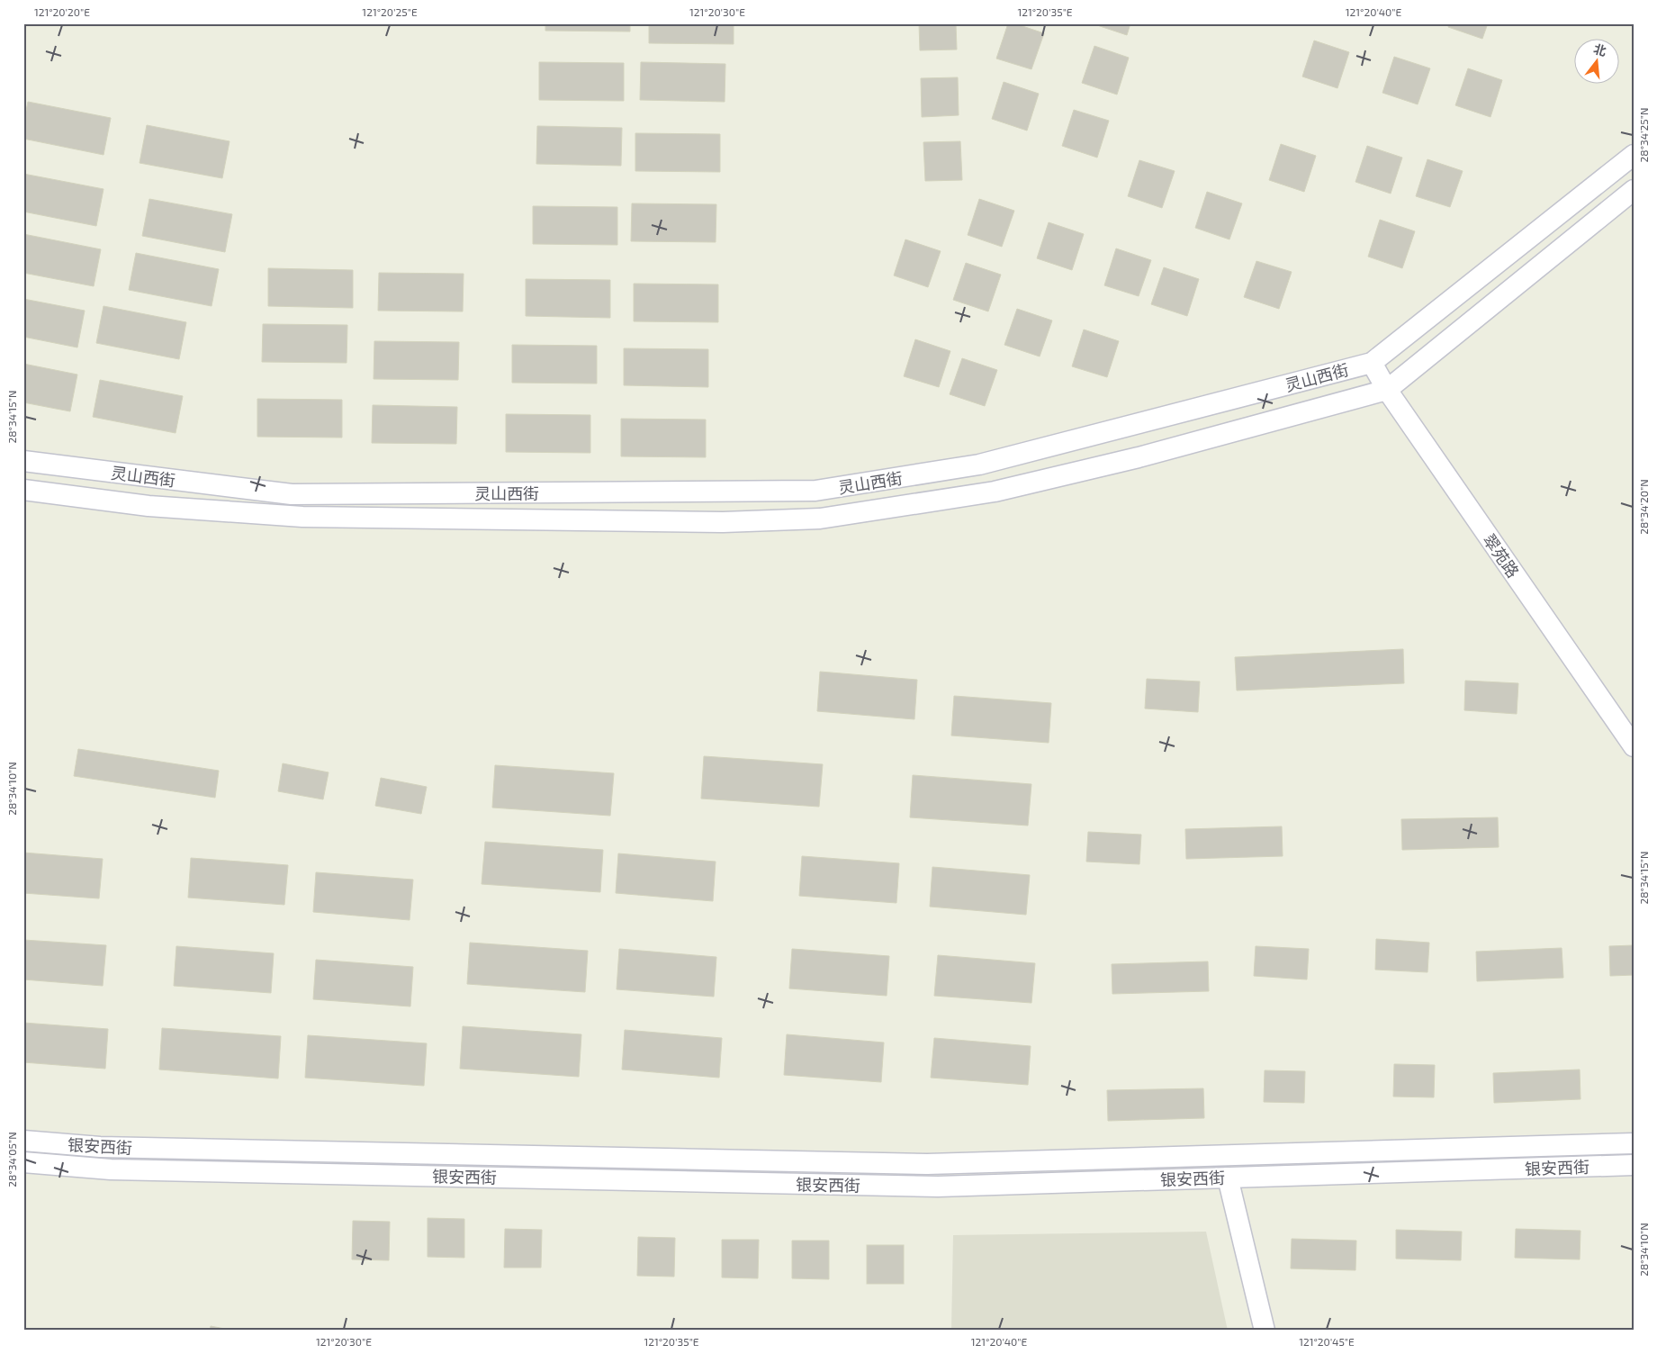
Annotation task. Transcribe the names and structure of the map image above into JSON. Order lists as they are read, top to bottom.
{
  "streets": {
    "main road": ["灵山西街", "翠苑路", "银安西街"]
  },
  "crossings": [
    ["灵山西街", "翠苑路"]
  ],
  "north": "top",
  "coordinates": [
    "121°20'20\"E",
    "121°20'25\"E",
    "121°20'30\"E",
    "121°20'35\"E",
    "121°20'40\"E",
    "28°34'25\"N",
    "28°34'15\"N",
    "28°34'20\"N",
    "28°34'10\"N",
    "28°34'05\"N",
    "121°20'45\"E"
  ]
}
